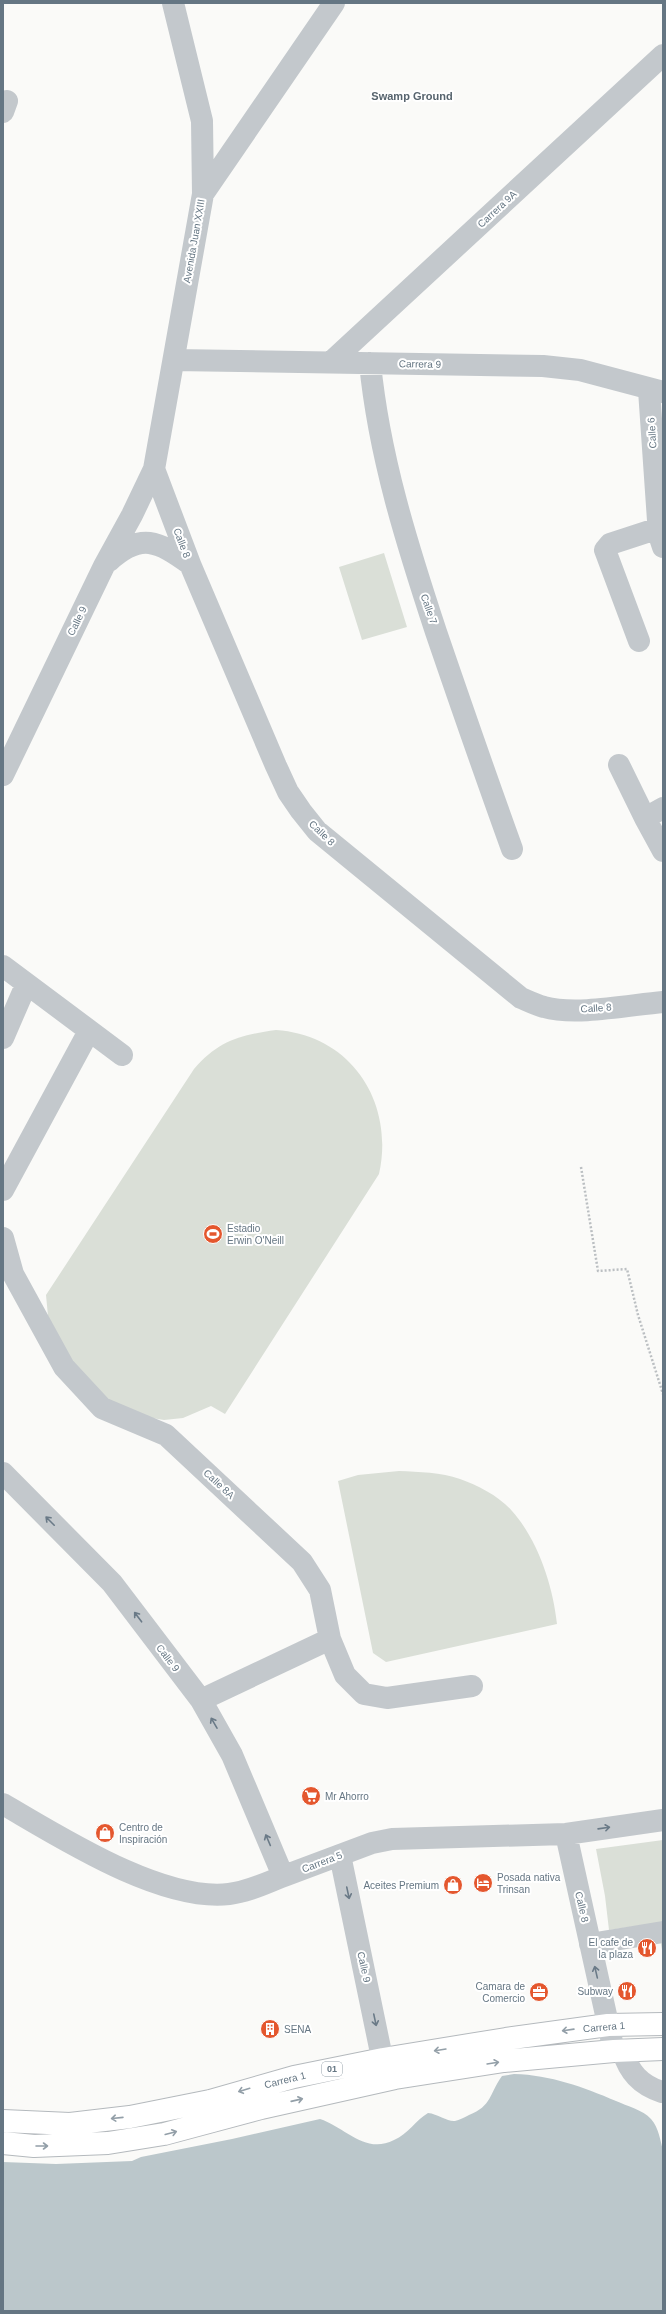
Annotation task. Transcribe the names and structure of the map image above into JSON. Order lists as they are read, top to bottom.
{
  "streets": {
    "highway": ["Carrera 1", "01"],
    "street": [
      "Carrera 9A",
      "Avenida Juan XXIII",
      "Carrera 9",
      "Calle 6",
      "Calle 8",
      "Calle 7",
      "Calle 9",
      "Calle 8A",
      "Carrera 5"
    ]
  },
  "crossings": [
    ["Carrera 9A", "Carrera 9"],
    ["Avenida Juan XXIII", "Carrera 9"],
    ["Avenida Juan XXIII", "Calle 8"],
    ["Avenida Juan XXIII", "Calle 9"],
    ["Carrera 9", "Calle 6"],
    ["Carrera 9", "Calle 7"],
    ["Calle 8", "Calle 9"],
    ["Calle 8", "Carrera 5"],
    ["Calle 8", "Carrera 1"],
    ["Calle 9", "Carrera 5"],
    ["Calle 9", "Carrera 1"]
  ],
  "districts": ["Swamp Ground"],
  "places": {
    "sports": ["Estadio Erwin O'Neill"],
    "supermarket": ["Mr Ahorro"],
    "shop": ["Centro de Inspiración", "Aceites Premium"],
    "hotel": ["Posada nativa Trinsan"],
    "restaurant": ["El cafe de la plaza", "Subway"],
    "office": ["Camara de Comercio"],
    "building": ["SENA"]
  }
}
